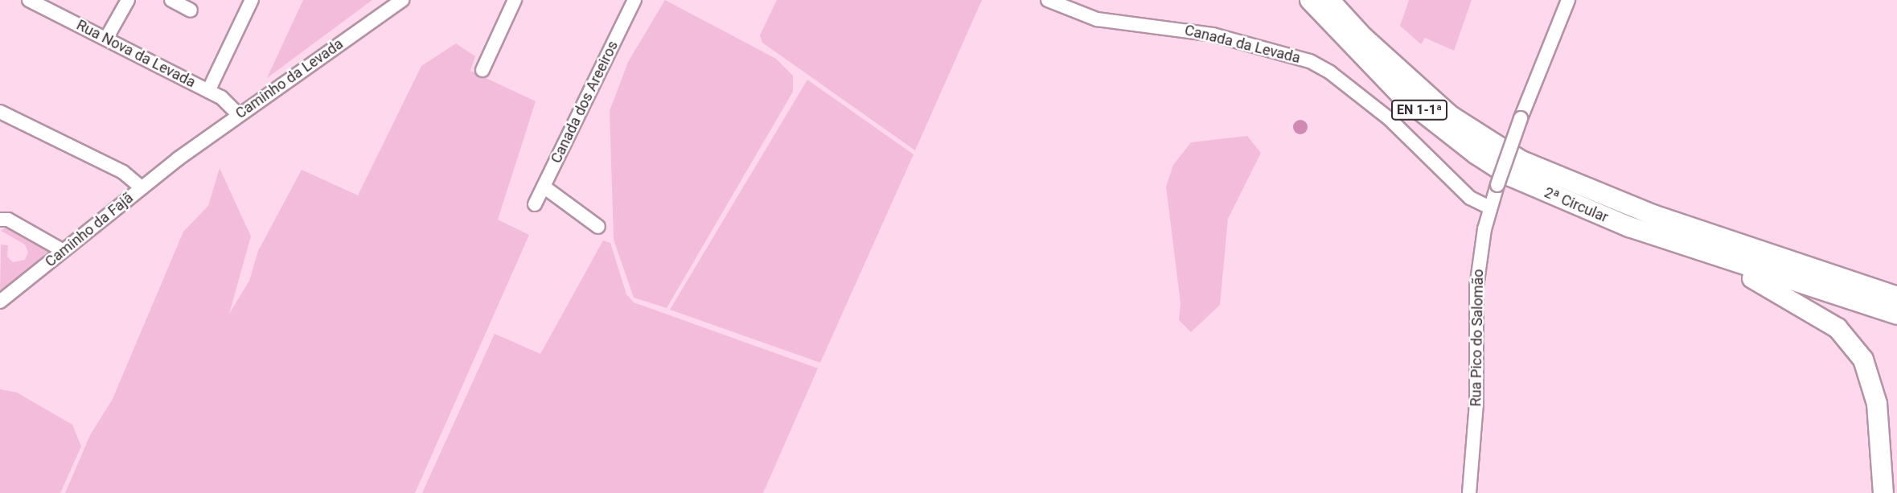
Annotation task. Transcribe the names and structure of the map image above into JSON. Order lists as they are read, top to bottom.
{
  "streets": {
    "highway": ["EN 1-1ª", "2ª Circular"],
    "street": [
      "Canada da Levada",
      "Rua Nova da Levada",
      "Caminho da Levada",
      "Canada dos Areeiros",
      "Caminho da Fajã",
      "Rua Pico do Salomão"
    ]
  },
  "crossings": [
    ["Canada da Levada", "Rua Pico do Salomão"],
    ["Rua Nova da Levada", "Caminho da Levada"],
    ["Caminho da Levada", "Caminho da Fajã"]
  ]
}
